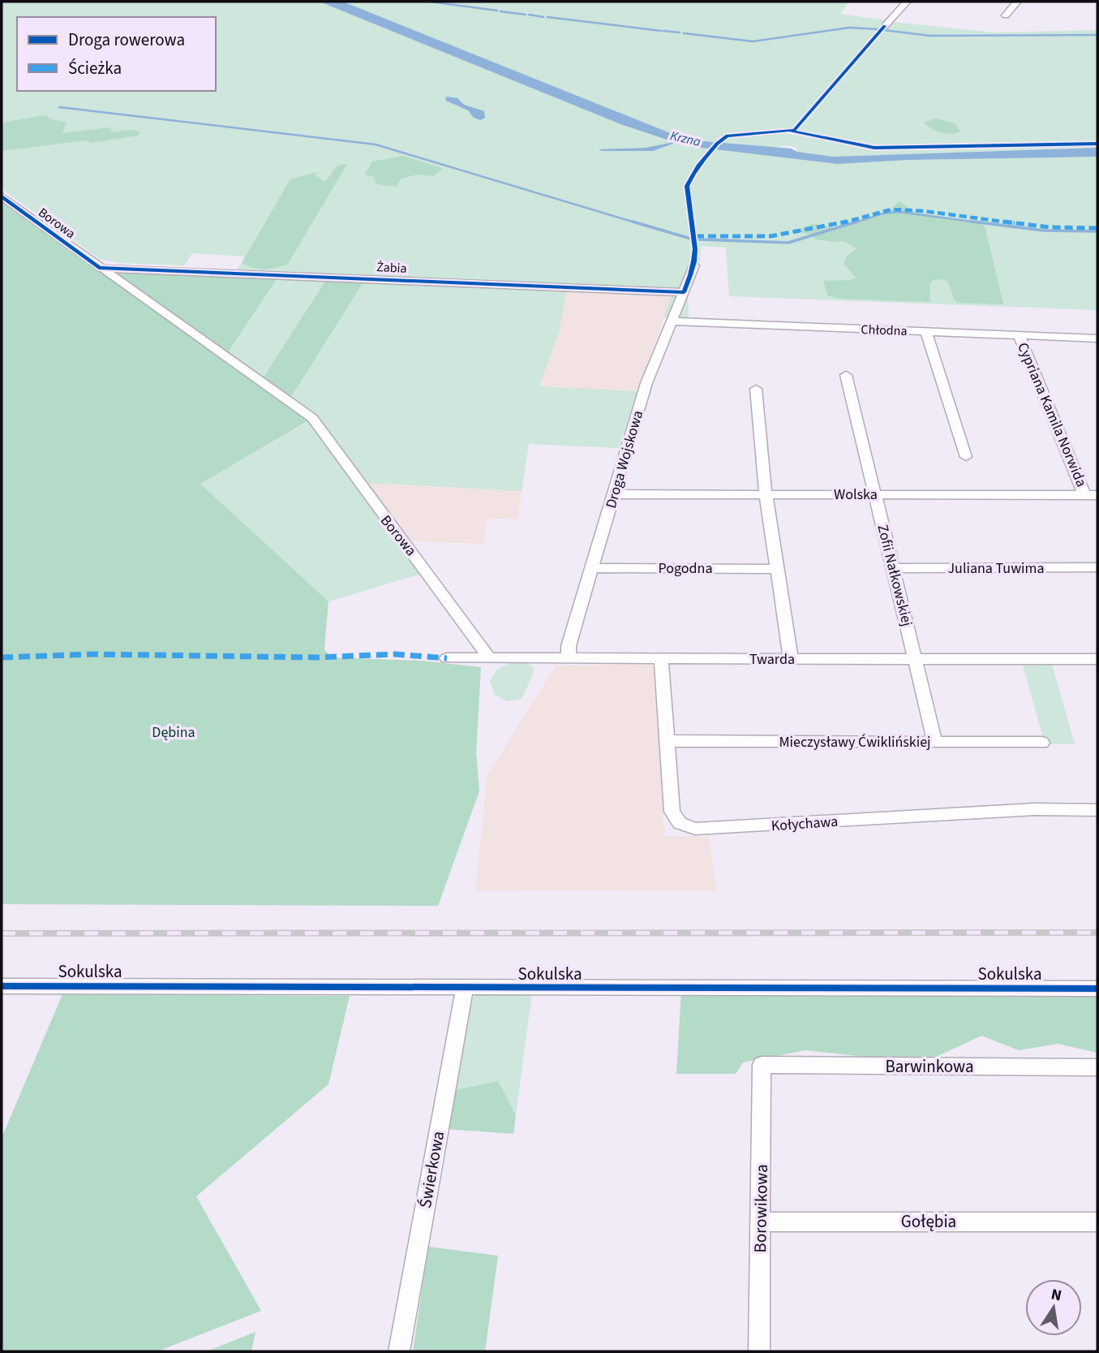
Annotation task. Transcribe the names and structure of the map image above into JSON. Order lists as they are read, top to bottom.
{
  "streets": {
    "street": [
      "Borowa",
      "Żabia",
      "Chłodna",
      "Cypriana Kamila Norwida",
      "Droga Wojskowa",
      "Wolska",
      "Pogodna",
      "Juliana Tuwima",
      "Zofii Nałkowskiej",
      "Twarda",
      "Mieczysławy Ćwiklińskiej",
      "Kołychawa",
      "Sokulska",
      "Barwinkowa",
      "Świerkowa",
      "Borowikowa",
      "Gołębia"
    ]
  },
  "crossings": [
    ["Borowa", "Żabia"],
    ["Borowa", "Twarda"],
    ["Żabia", "Droga Wojskowa"],
    ["Chłodna", "Cypriana Kamila Norwida"],
    ["Chłodna", "Droga Wojskowa"],
    ["Cypriana Kamila Norwida", "Wolska"],
    ["Droga Wojskowa", "Wolska"],
    ["Droga Wojskowa", "Pogodna"],
    ["Droga Wojskowa", "Twarda"],
    ["Wolska", "Zofii Nałkowskiej"],
    ["Juliana Tuwima", "Zofii Nałkowskiej"],
    ["Zofii Nałkowskiej", "Twarda"],
    ["Zofii Nałkowskiej", "Mieczysławy Ćwiklińskiej"],
    ["Twarda", "Kołychawa"],
    ["Mieczysławy Ćwiklińskiej", "Kołychawa"],
    ["Sokulska", "Świerkowa"],
    ["Barwinkowa", "Borowikowa"],
    ["Borowikowa", "Gołębia"]
  ],
  "water": ["Krzna"],
  "parks": ["Dębina"],
  "legend": ["Droga rowerowa", "Ścieżka"],
  "north": "top"
}
